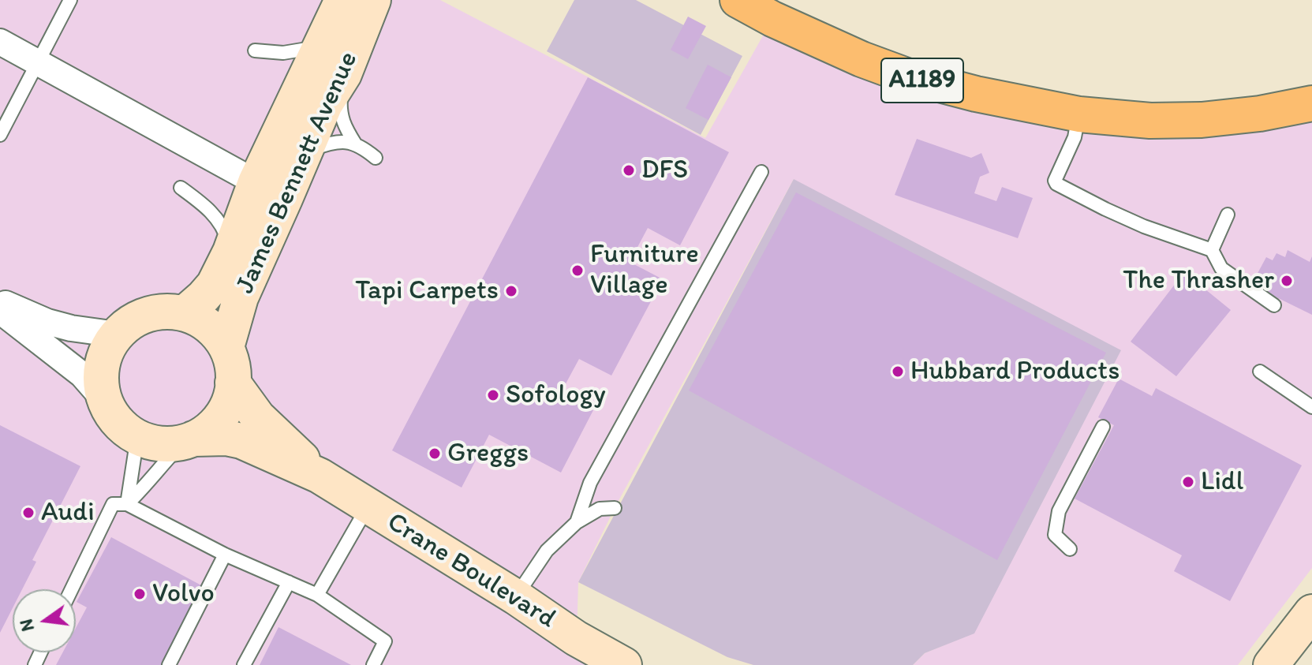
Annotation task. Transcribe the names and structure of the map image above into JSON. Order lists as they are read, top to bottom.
{
  "streets": {
    "main road": ["A1189"],
    "street": ["James Bennett Avenue", "Crane Boulevard"]
  },
  "crossings": [
    ["James Bennett Avenue", "Crane Boulevard"]
  ],
  "places": [
    "DFS",
    "Furniture Village",
    "The Thrasher",
    "Tapi Carpets",
    "Hubbard Products",
    "Sofology",
    "Greggs",
    "Lidl",
    "Audi",
    "Volvo"
  ],
  "north": "left"
}
